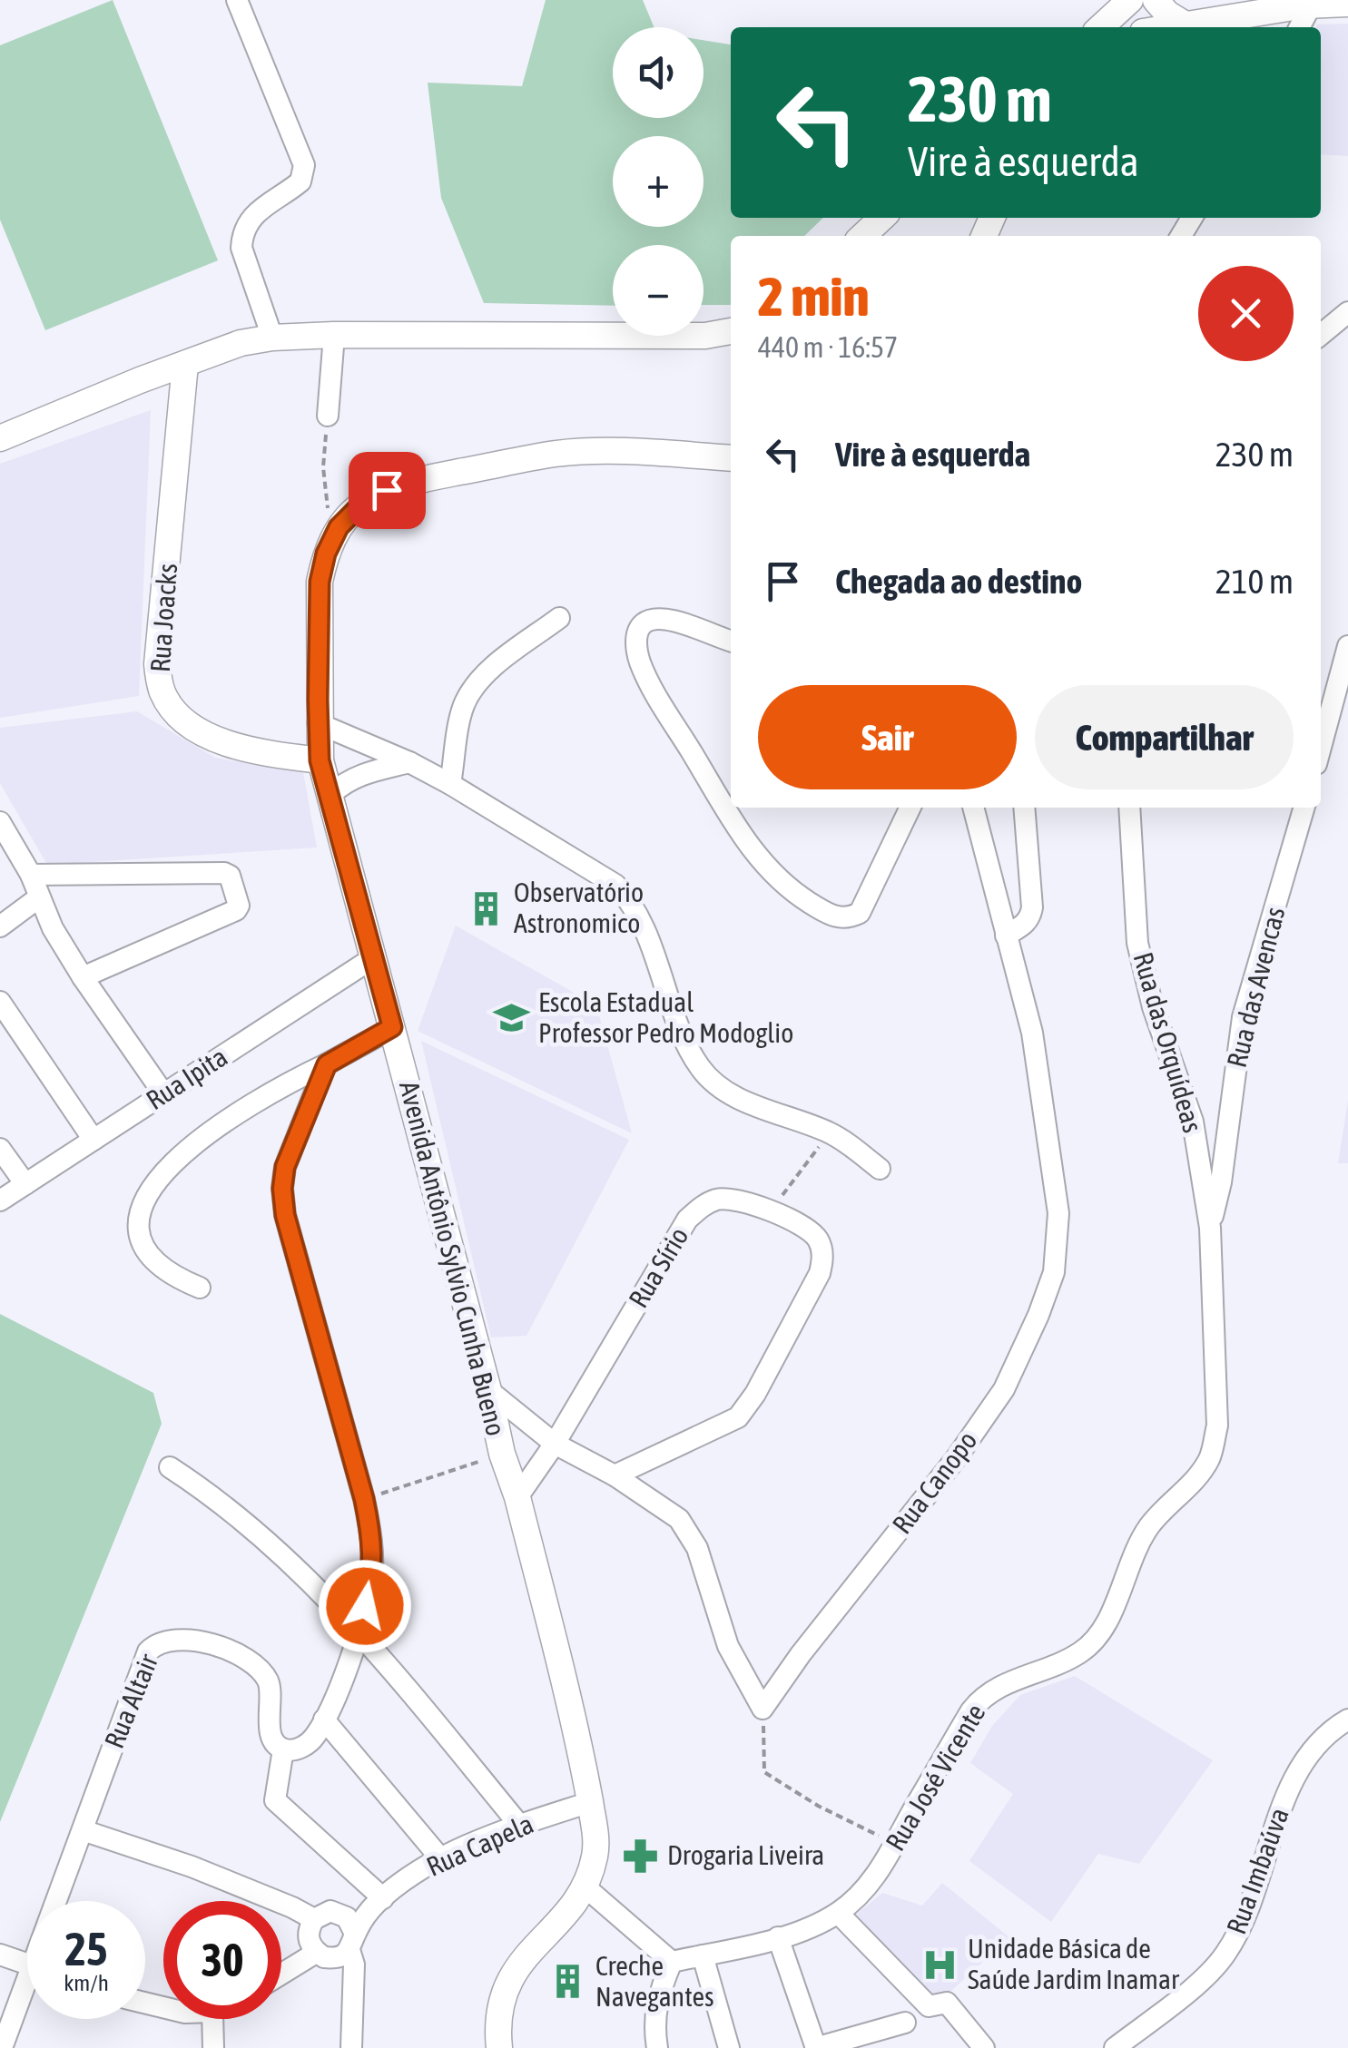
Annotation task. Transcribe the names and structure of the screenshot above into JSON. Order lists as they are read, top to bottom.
{
  "streets": {
    "main road": ["Rua Joacks", "Avenida Antônio Sylvio Cunha Bueno"],
    "street": [
      "Rua das Avencas",
      "Rua das Orquídeas",
      "Rua Ipita",
      "Rua Sírio",
      "Rua Canopo",
      "Rua Altair",
      "Rua José Vicente",
      "Rua Capela",
      "Rua Imbaúva"
    ]
  },
  "crossings": [
    ["Rua Joacks", "Avenida Antônio Sylvio Cunha Bueno"],
    ["Rua das Avencas", "Rua das Orquídeas"],
    ["Rua das Avencas", "Rua José Vicente"],
    ["Rua das Orquídeas", "Rua José Vicente"],
    ["Rua Ipita", "Avenida Antônio Sylvio Cunha Bueno"],
    ["Avenida Antônio Sylvio Cunha Bueno", "Rua Sírio"],
    ["Avenida Antônio Sylvio Cunha Bueno", "Rua Capela"]
  ],
  "places": {
    "building": ["Observatório Astronomico", "Creche Navegantes"],
    "school or university": ["Escola Estadual Professor Pedro Modoglio"],
    "pharmacy": ["Drogaria Liveira"],
    "hospital": ["Unidade Básica de Saúde Jardim Inamar"]
  },
  "page": {
    "map_buttons": ["+", "−"],
    "turn": ["230 m", "Vire à esquerda"],
    "heading": ["2 min", "440 m · 16:57"],
    "list": [
      {
        "name": "Vire à esquerda",
        "value": "230 m"
      },
      {
        "name": "Chegada ao destino",
        "value": "210 m"
      }
    ],
    "buttons": ["Sair", "Compartilhar"],
    "speed": "25 km/h",
    "limit": "30"
  }
}
